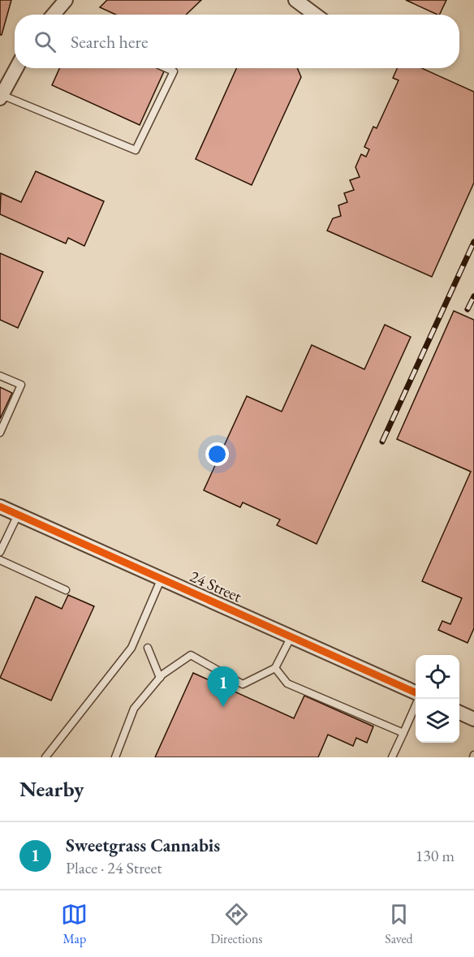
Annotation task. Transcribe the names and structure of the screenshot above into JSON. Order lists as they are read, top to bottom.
{
  "streets": {
    "street": ["24 Street"]
  },
  "page": {
    "search": "Search here",
    "pins": "1",
    "heading": "Nearby",
    "list": [
      {
        "mark": "1",
        "name": "Sweetgrass Cannabis",
        "note": "Place · 24 Street",
        "value": "130 m"
      }
    ],
    "nav": ["Map", "Directions", "Saved"]
  }
}
